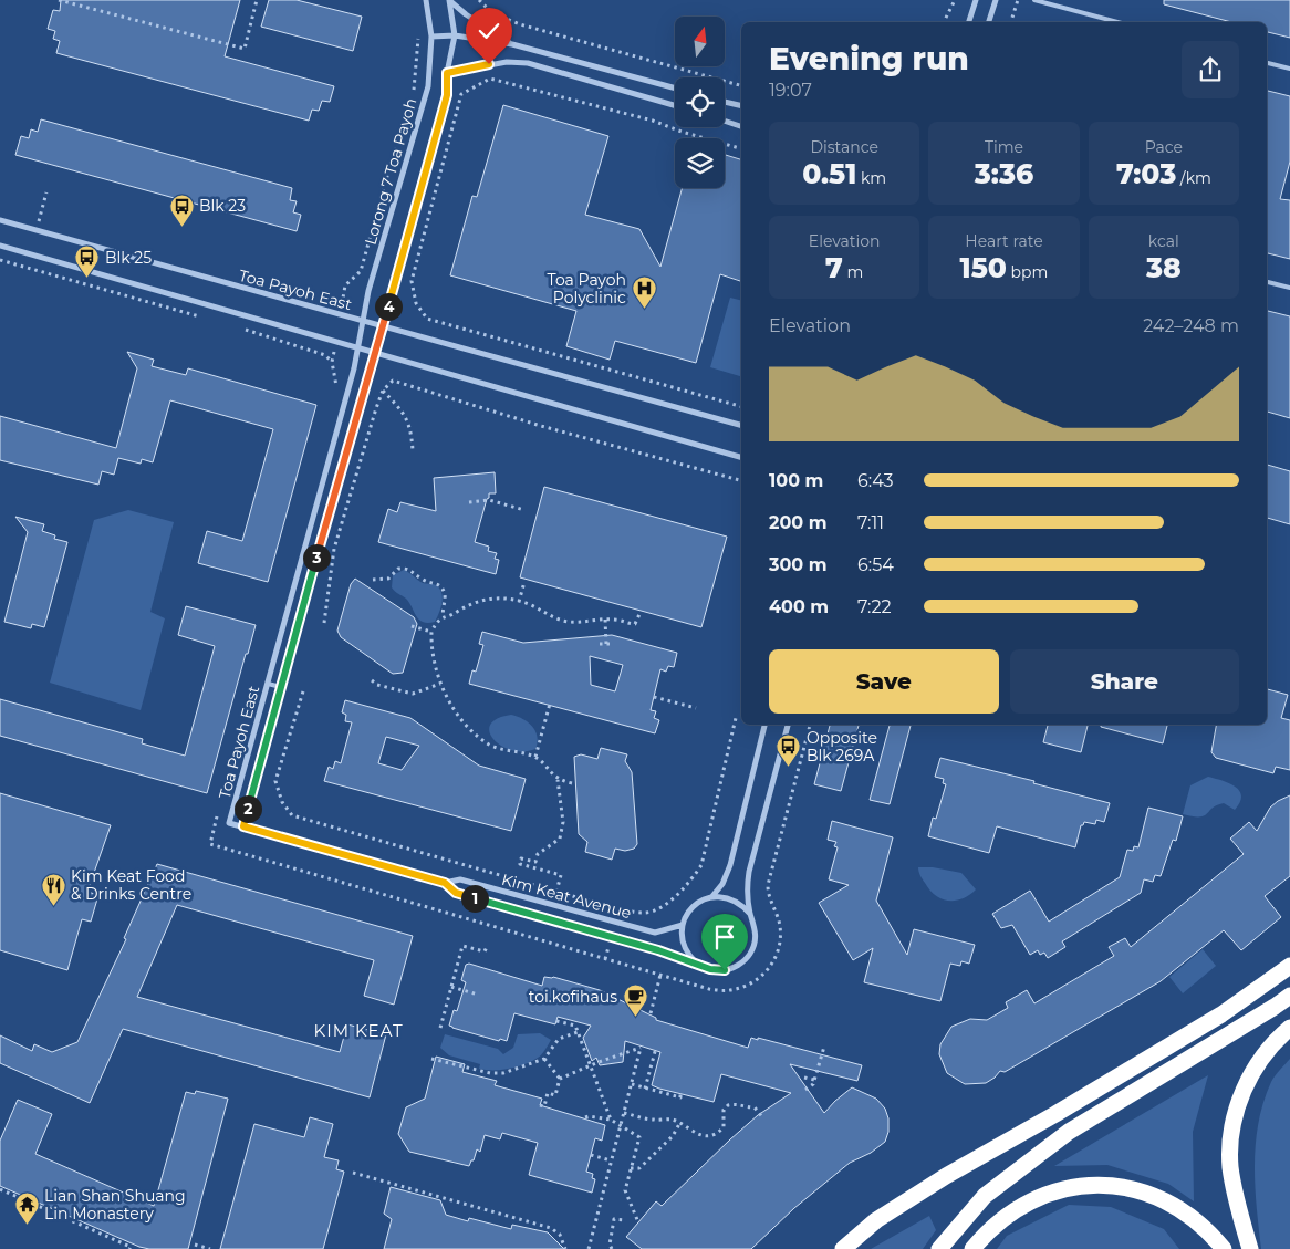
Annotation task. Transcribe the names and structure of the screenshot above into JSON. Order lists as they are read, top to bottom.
{
  "streets": {
    "street": ["Lorong 7 Toa Payoh", "Toa Payoh East", "Kim Keat Avenue"]
  },
  "crossings": [
    ["Lorong 7 Toa Payoh", "Toa Payoh East"],
    ["Toa Payoh East", "Kim Keat Avenue"]
  ],
  "districts": ["KIM KEAT"],
  "places": {
    "bus stop": ["Blk 23", "Blk 25", "Opposite Blk 269A"],
    "hospital": ["Toa Payoh Polyclinic"],
    "restaurant": ["Kim Keat Food & Drinks Centre"],
    "cafe": ["toi.kofihaus"],
    "temple": ["Lian Shan Shuang Lin Monastery"]
  },
  "north": "top",
  "page": {
    "heading": ["Evening run", "19:07"],
    "stats": [
      ["Distance", "0.51 km"],
      ["Time", "3:36"],
      ["Pace", "7:03 /km"],
      ["Elevation", "7 m"],
      ["Heart rate", "150 bpm"],
      ["kcal", "38"]
    ],
    "pins": [
      "4",
      "3",
      "2",
      "1"
    ],
    "chart": ["Elevation", "242–248 m"],
    "list": [
      {
        "name": "100 m",
        "note": "6:43"
      },
      {
        "name": "200 m",
        "note": "7:11"
      },
      {
        "name": "300 m",
        "note": "6:54"
      },
      {
        "name": "400 m",
        "note": "7:22"
      }
    ],
    "buttons": ["Save", "Share"]
  }
}
